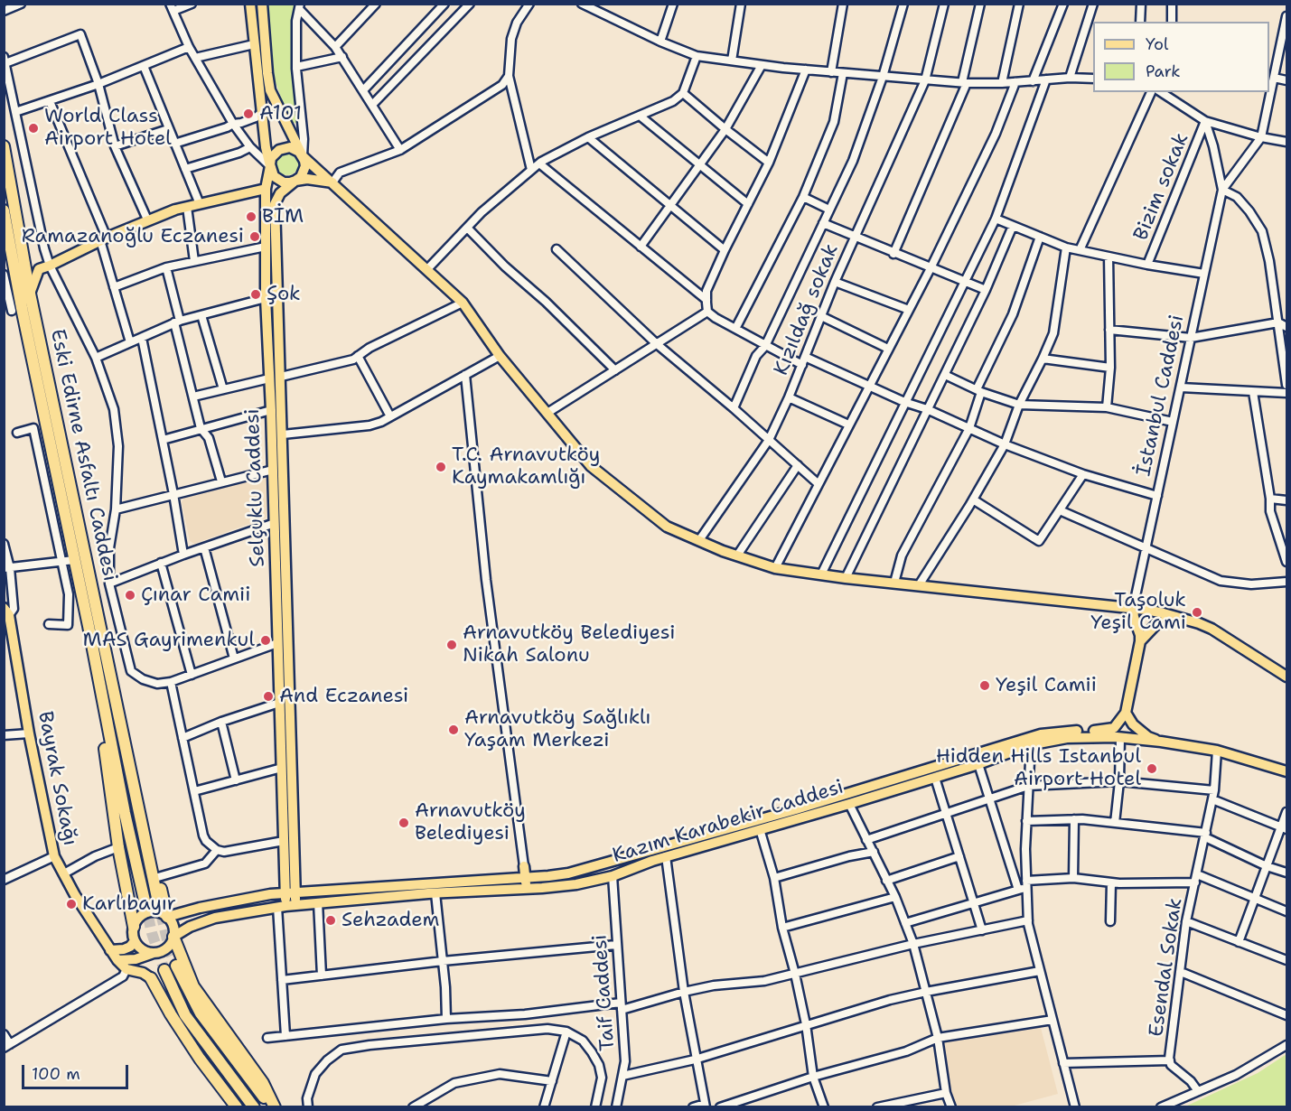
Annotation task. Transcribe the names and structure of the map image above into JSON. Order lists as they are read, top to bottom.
{
  "streets": {
    "highway": ["Eski Edirne Asfaltı Caddesi"],
    "main road": ["Selçuklu Caddesi", "Bayrak Sokağı", "Kazım Karabekir Caddesi"],
    "street": [
      "Bizim sokak",
      "Kızıldağ sokak",
      "İstanbul Caddesi",
      "Esendal Sokak",
      "Taif Caddesi"
    ]
  },
  "crossings": [
    ["Selçuklu Caddesi", "Kazım Karabekir Caddesi"],
    ["Kazım Karabekir Caddesi", "Esendal Sokak"],
    ["Kazım Karabekir Caddesi", "Taif Caddesi"]
  ],
  "places": [
    "A101",
    "World Class Airport Hotel",
    "BİM",
    "Ramazanoğlu Eczanesi",
    "Şok",
    "T.C. Arnavutköy Kaymakamlığı",
    "Çınar Camii",
    "Taşoluk Yeşil Cami",
    "MAS Gayrimenkul",
    "Arnavutköy Belediyesi Nikah Salonu",
    "Yeşil Camii",
    "And Eczanesi",
    "Arnavutköy Sağlıklı Yaşam Merkezi",
    "Hidden Hills Istanbul Airport Hotel",
    "Arnavutköy Belediyesi",
    "Karlıbayır",
    "Sehzadem"
  ],
  "legend": ["Yol", "Park"],
  "scale_bar": "100 m"
}
